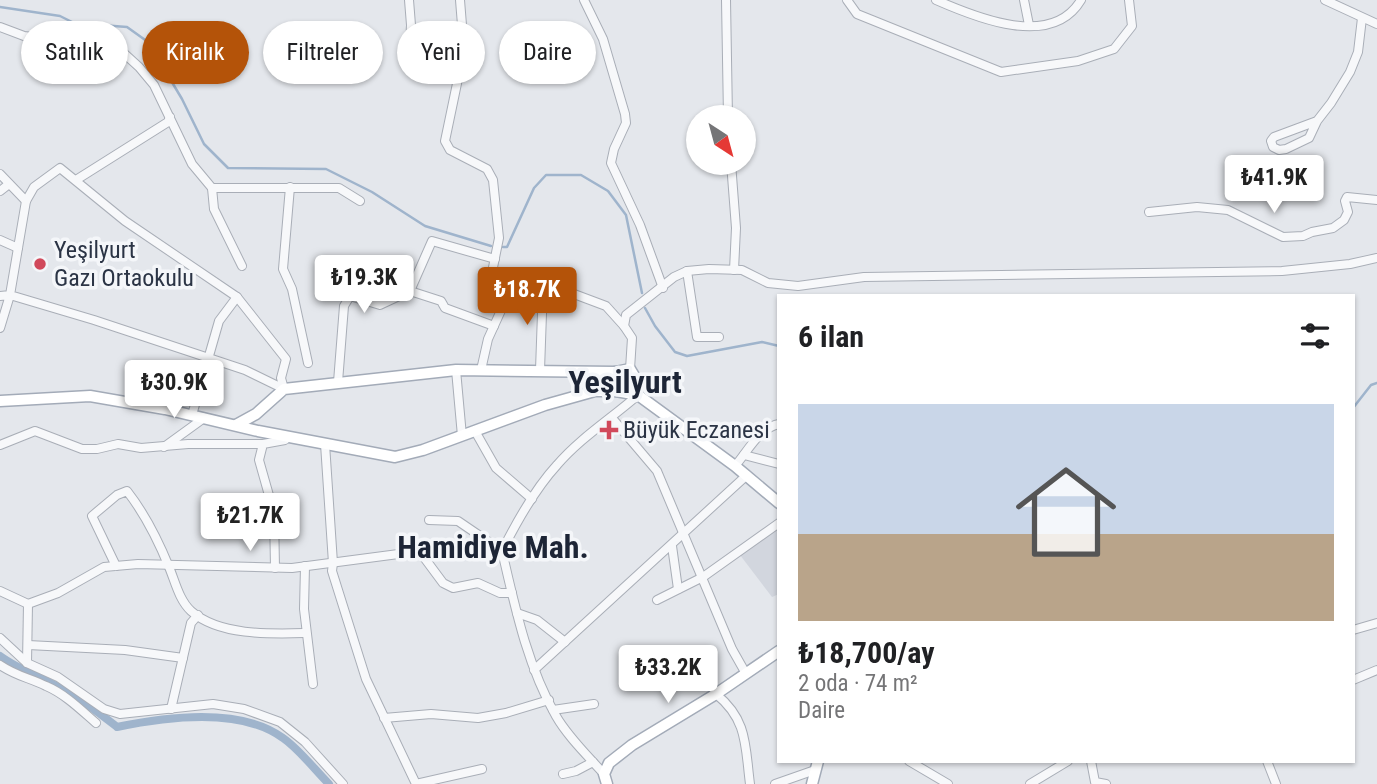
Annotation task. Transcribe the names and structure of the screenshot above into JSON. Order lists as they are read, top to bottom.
{
  "districts": ["Yeşilyurt", "Hamidiye Mah."],
  "places": {
    "other": ["Yeşilyurt Gazı Ortaokulu"],
    "health": ["Büyük Eczanesi"]
  },
  "north": "bottom right",
  "page": {
    "chip": [
      "Satılık",
      "Kiralık",
      "Filtreler",
      "Yeni",
      "Daire"
    ],
    "price": [
      "₺41.9K",
      "₺19.3K",
      "₺18.7K",
      "₺30.9K",
      "₺21.7K",
      "₺33.2K"
    ],
    "heading": "6 ilan",
    "list": [
      {
        "name": "₺18,700/ay",
        "note": "2 oda · 74 m² · Daire"
      }
    ]
  }
}
